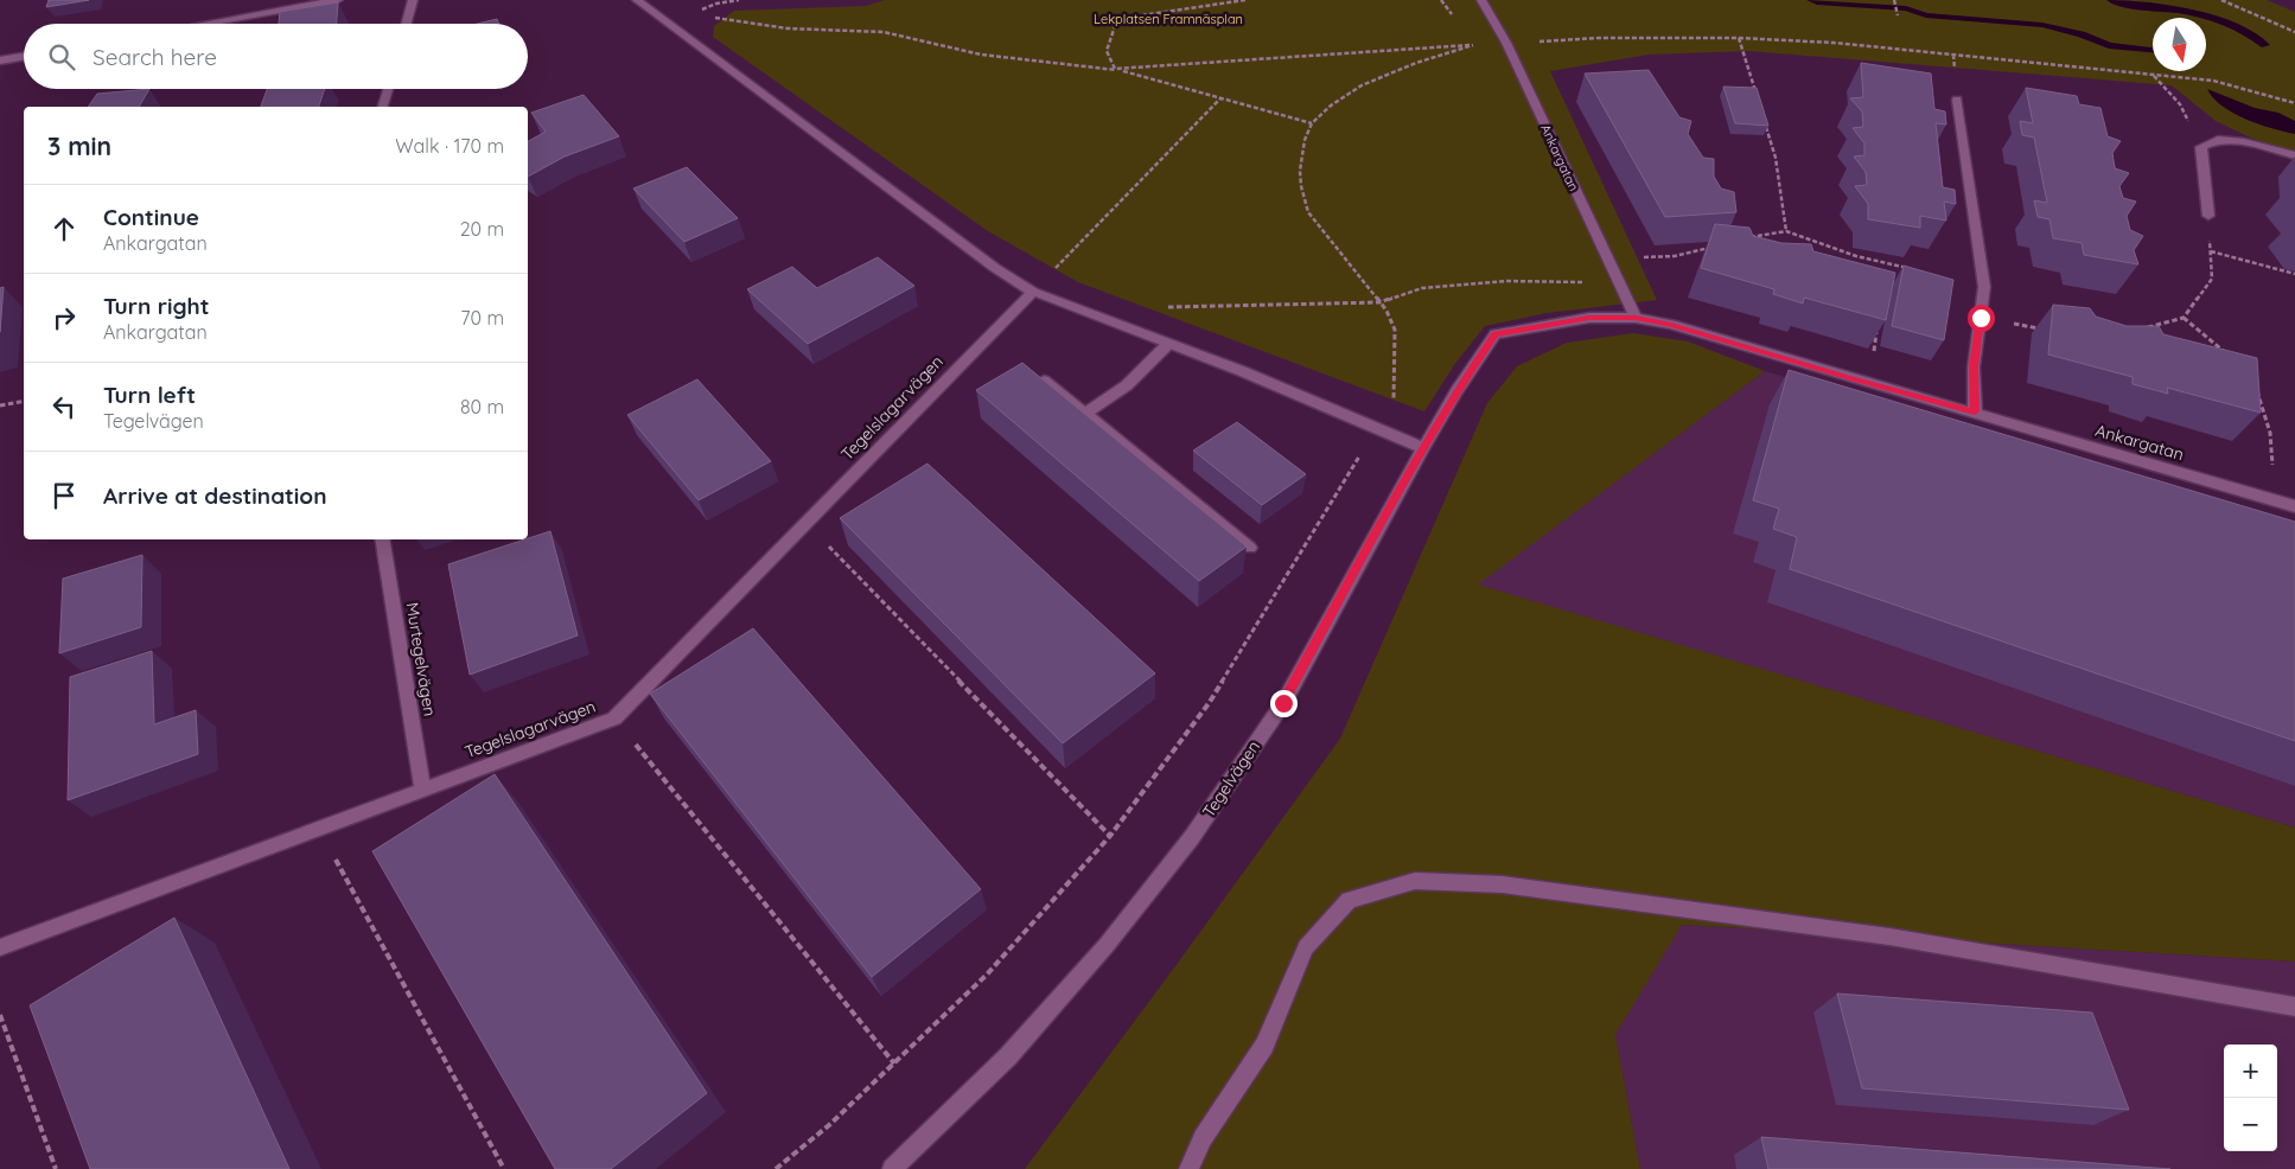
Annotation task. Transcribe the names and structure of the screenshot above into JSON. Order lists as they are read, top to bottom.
{
  "streets": {
    "street": [
      "Ankargatan",
      "Tegelslagarvägen",
      "Murtegelvägen",
      "Tegelvägen"
    ]
  },
  "crossings": [
    ["Ankargatan", "Tegelvägen"],
    ["Tegelslagarvägen", "Murtegelvägen"]
  ],
  "parks": ["Lekplatsen Framnäsplan"],
  "north": "bottom",
  "page": {
    "search": "Search here",
    "heading": ["3 min", "Walk · 170 m"],
    "list": [
      ["Continue", "Ankargatan", "20 m"],
      ["Turn right", "Ankargatan", "70 m"],
      ["Turn left", "Tegelvägen", "80 m"],
      "Arrive at destination"
    ],
    "map_buttons": ["+", "−"]
  }
}
